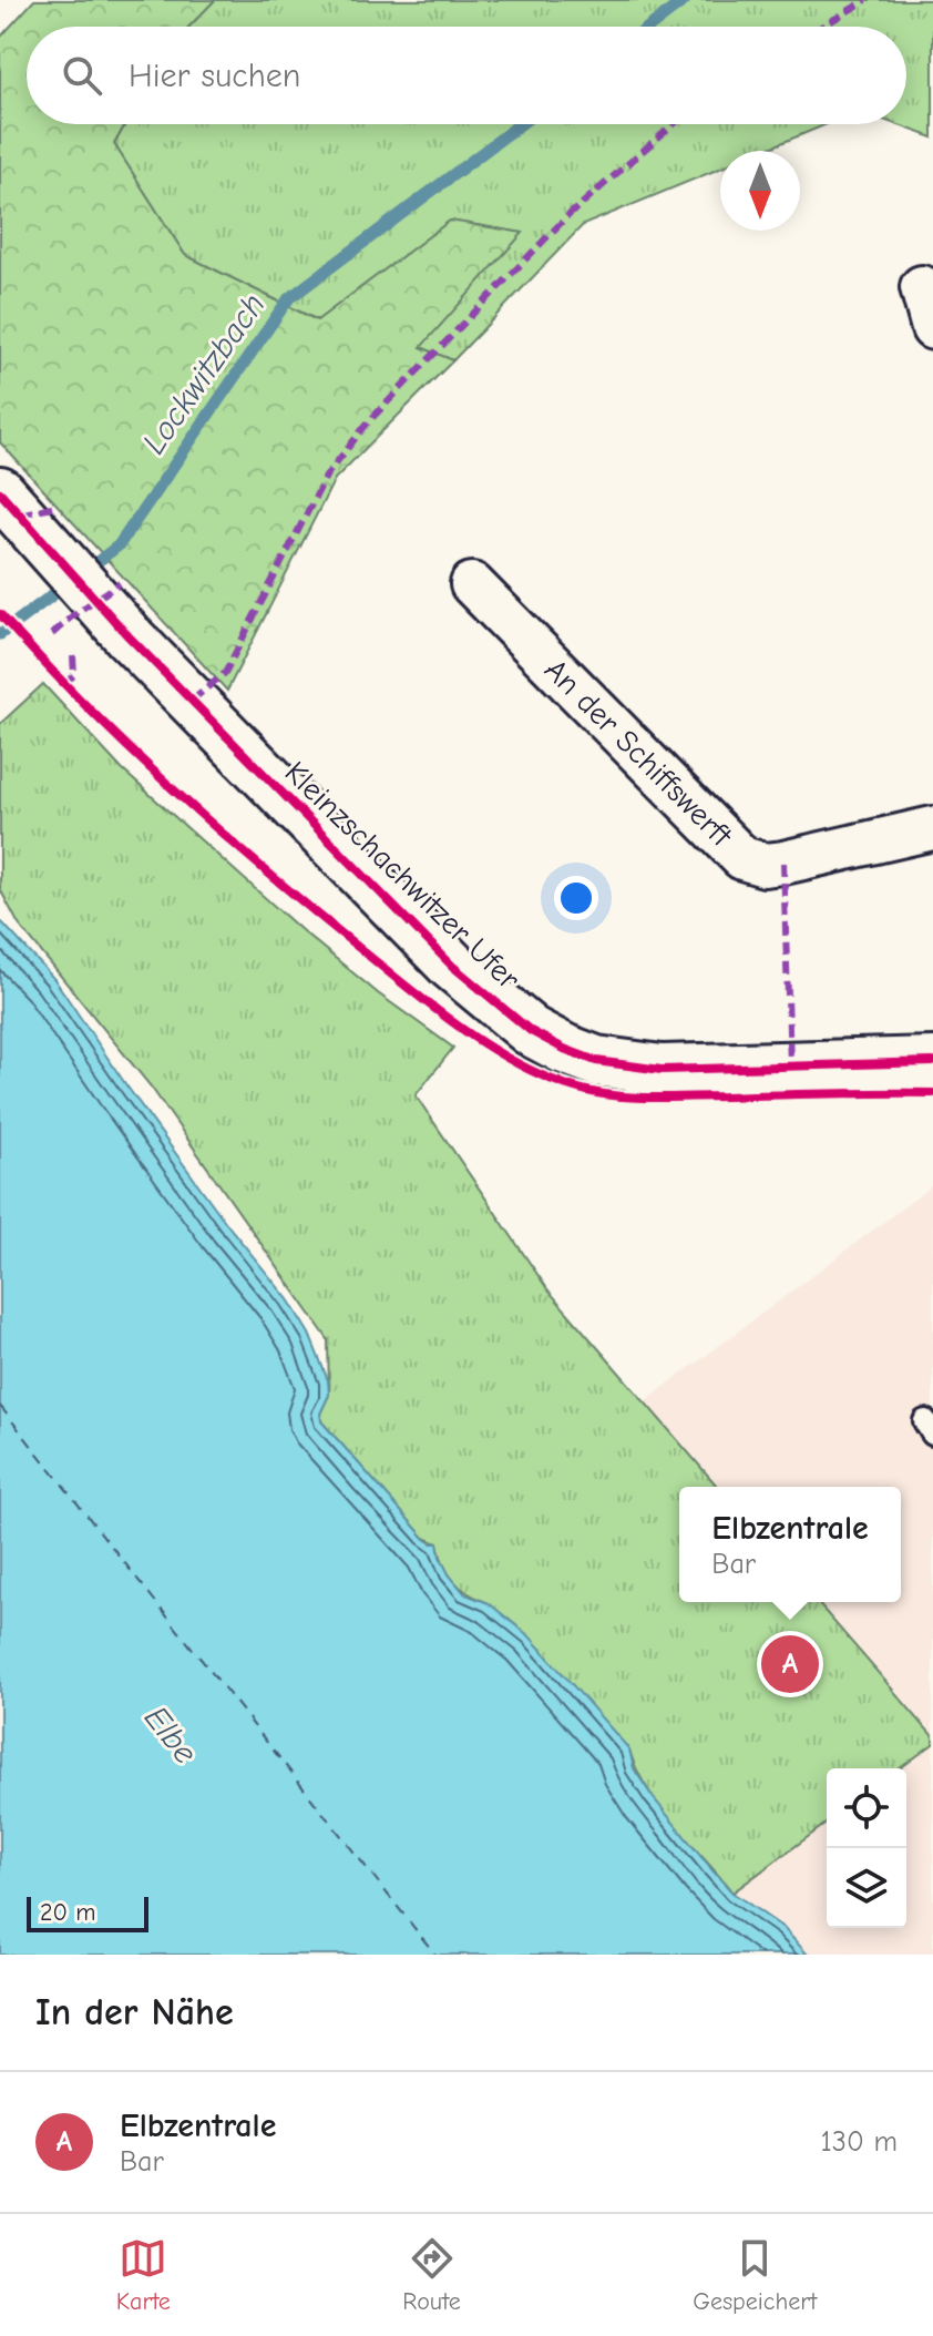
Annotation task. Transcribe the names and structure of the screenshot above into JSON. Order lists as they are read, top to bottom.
{
  "streets": {
    "street": ["An der Schiffswerft", "Kleinzschachwitzer Ufer"]
  },
  "water": ["Lockwitzbach", "Elbe"],
  "scale_bar": "20 m",
  "north": "bottom",
  "page": {
    "search": "Hier suchen",
    "popup": ["Elbzentrale", "Bar"],
    "pins": "A",
    "scale": "20 m",
    "heading": "In der Nähe",
    "list": [
      {
        "mark": "A",
        "name": "Elbzentrale",
        "note": "Bar",
        "value": "130 m"
      }
    ],
    "nav": ["Karte", "Route", "Gespeichert"]
  }
}
